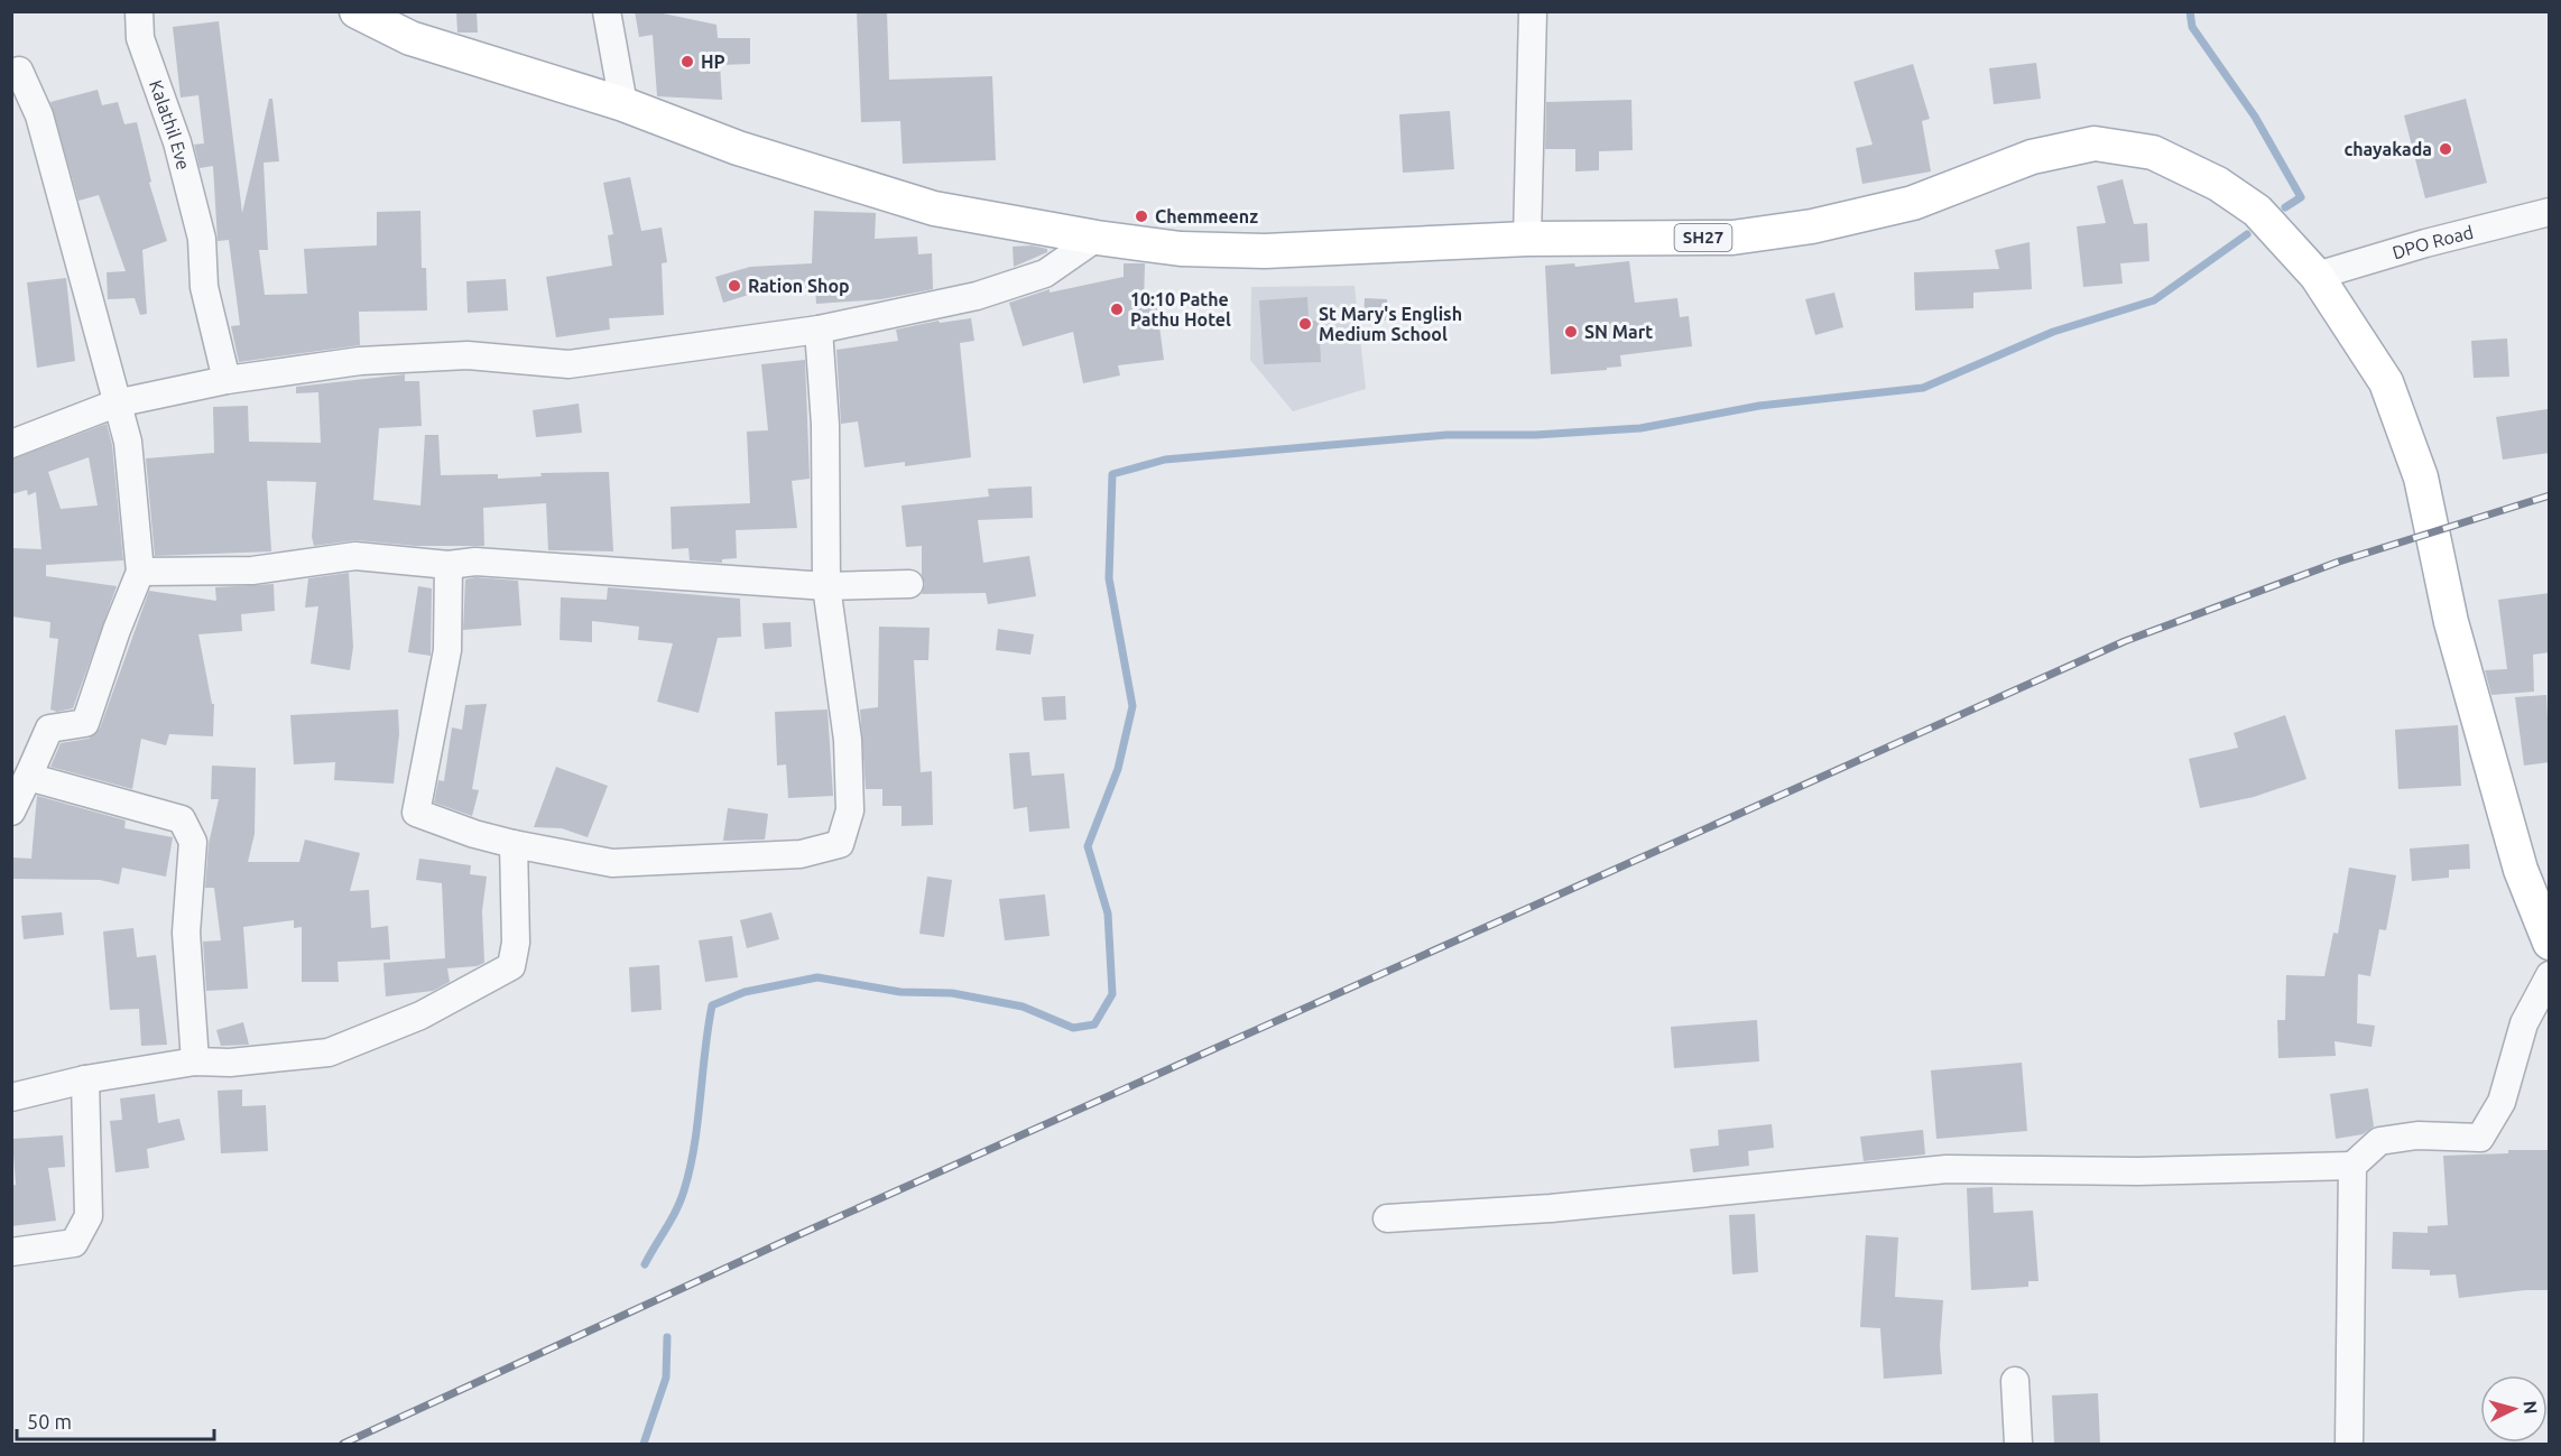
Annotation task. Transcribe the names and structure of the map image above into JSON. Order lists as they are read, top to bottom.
{
  "streets": {
    "main road": ["SH27"],
    "street": ["Kalathil Eve", "DPO Road"]
  },
  "crossings": [
    ["SH27", "DPO Road"]
  ],
  "places": [
    "HP",
    "chayakada",
    "Chemmeenz",
    "Ration Shop",
    "10:10 Pathe Pathu Hotel",
    "St Mary's English Medium School",
    "SN Mart"
  ],
  "scale_bar": "50 m",
  "north": "right"
}
